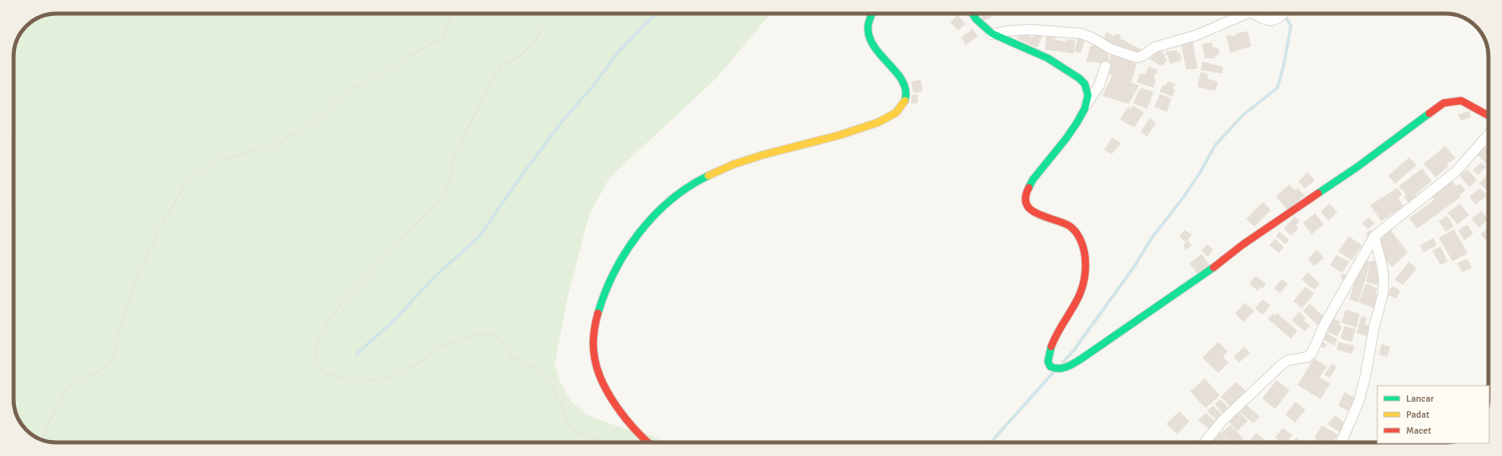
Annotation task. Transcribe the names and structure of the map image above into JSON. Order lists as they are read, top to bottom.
{
  "legend": ["Lancar", "Padat", "Macet"]
}
